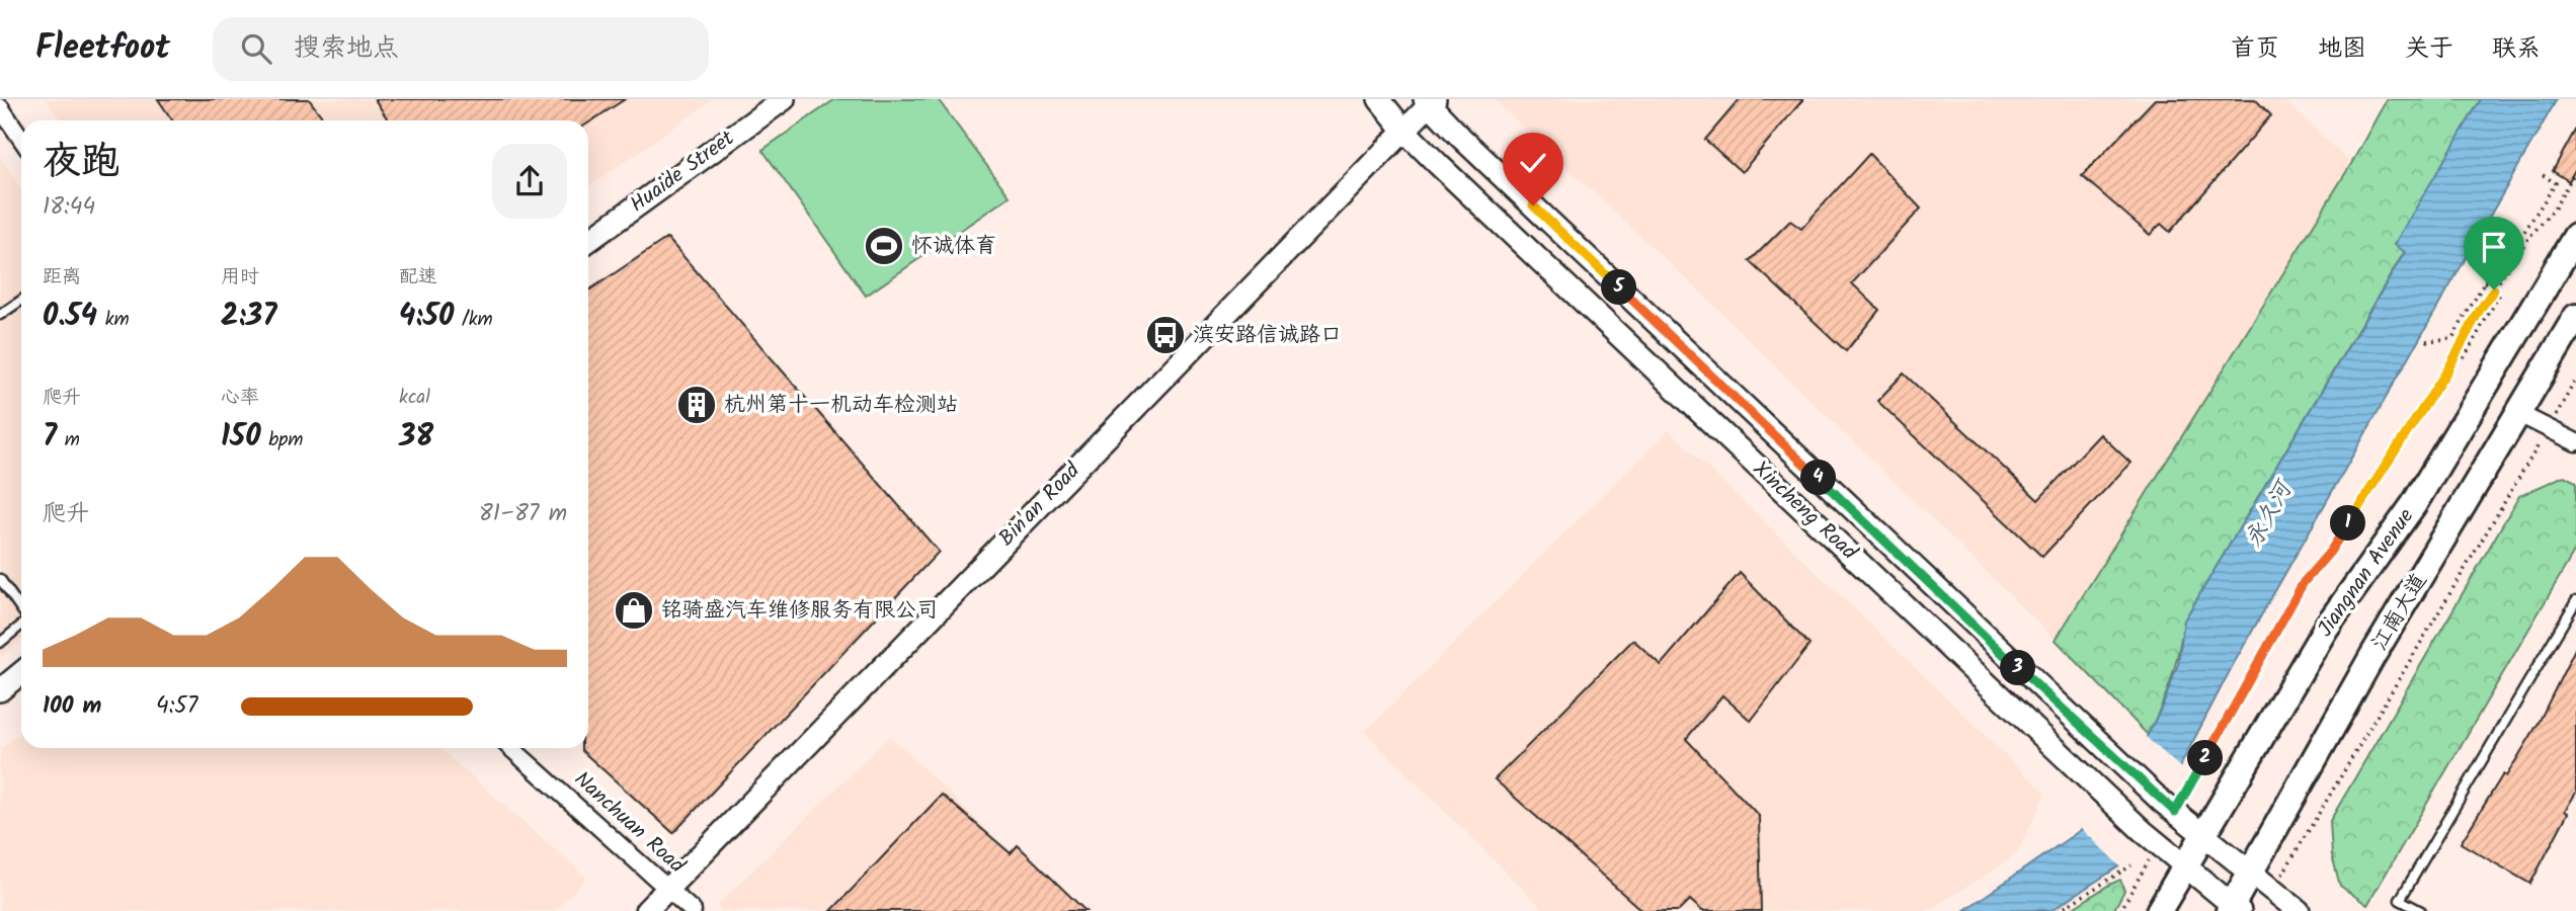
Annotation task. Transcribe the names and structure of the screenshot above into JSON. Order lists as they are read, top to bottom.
{
  "streets": {
    "main road": [
      "Huaide Street",
      "Bin'an Road",
      "Xincheng Road",
      "Jiangnan Avenue",
      "江南大道"
    ],
    "street": ["Nanchuan Road"]
  },
  "crossings": [
    ["Bin'an Road", "Xincheng Road"],
    ["Bin'an Road", "Nanchuan Road"],
    ["Xincheng Road", "Jiangnan Avenue"],
    ["Xincheng Road", "江南大道"]
  ],
  "water": ["永久河"],
  "places": {
    "sports": ["怀诚体育"],
    "bus stop": ["滨安路信诚路口"],
    "building": ["杭州第十一机动车检测站"],
    "shop": ["铭骑盛汽车维修服务有限公司"]
  },
  "page": {
    "header": "Fleetfoot",
    "search": "搜索地点",
    "nav": [
      "首页",
      "地图",
      "关于",
      "联系"
    ],
    "heading": ["夜跑", "18:44"],
    "stats": [
      ["距离", "0.54 km"],
      ["用时", "2:37"],
      ["配速", "4:50 /km"],
      ["爬升", "7 m"],
      ["心率", "150 bpm"],
      ["kcal", "38"]
    ],
    "pins": [
      "5",
      "4",
      "1",
      "3",
      "2"
    ],
    "chart": ["爬升", "81–87 m"],
    "list": [
      {
        "name": "100 m",
        "note": "4:57"
      }
    ]
  }
}
